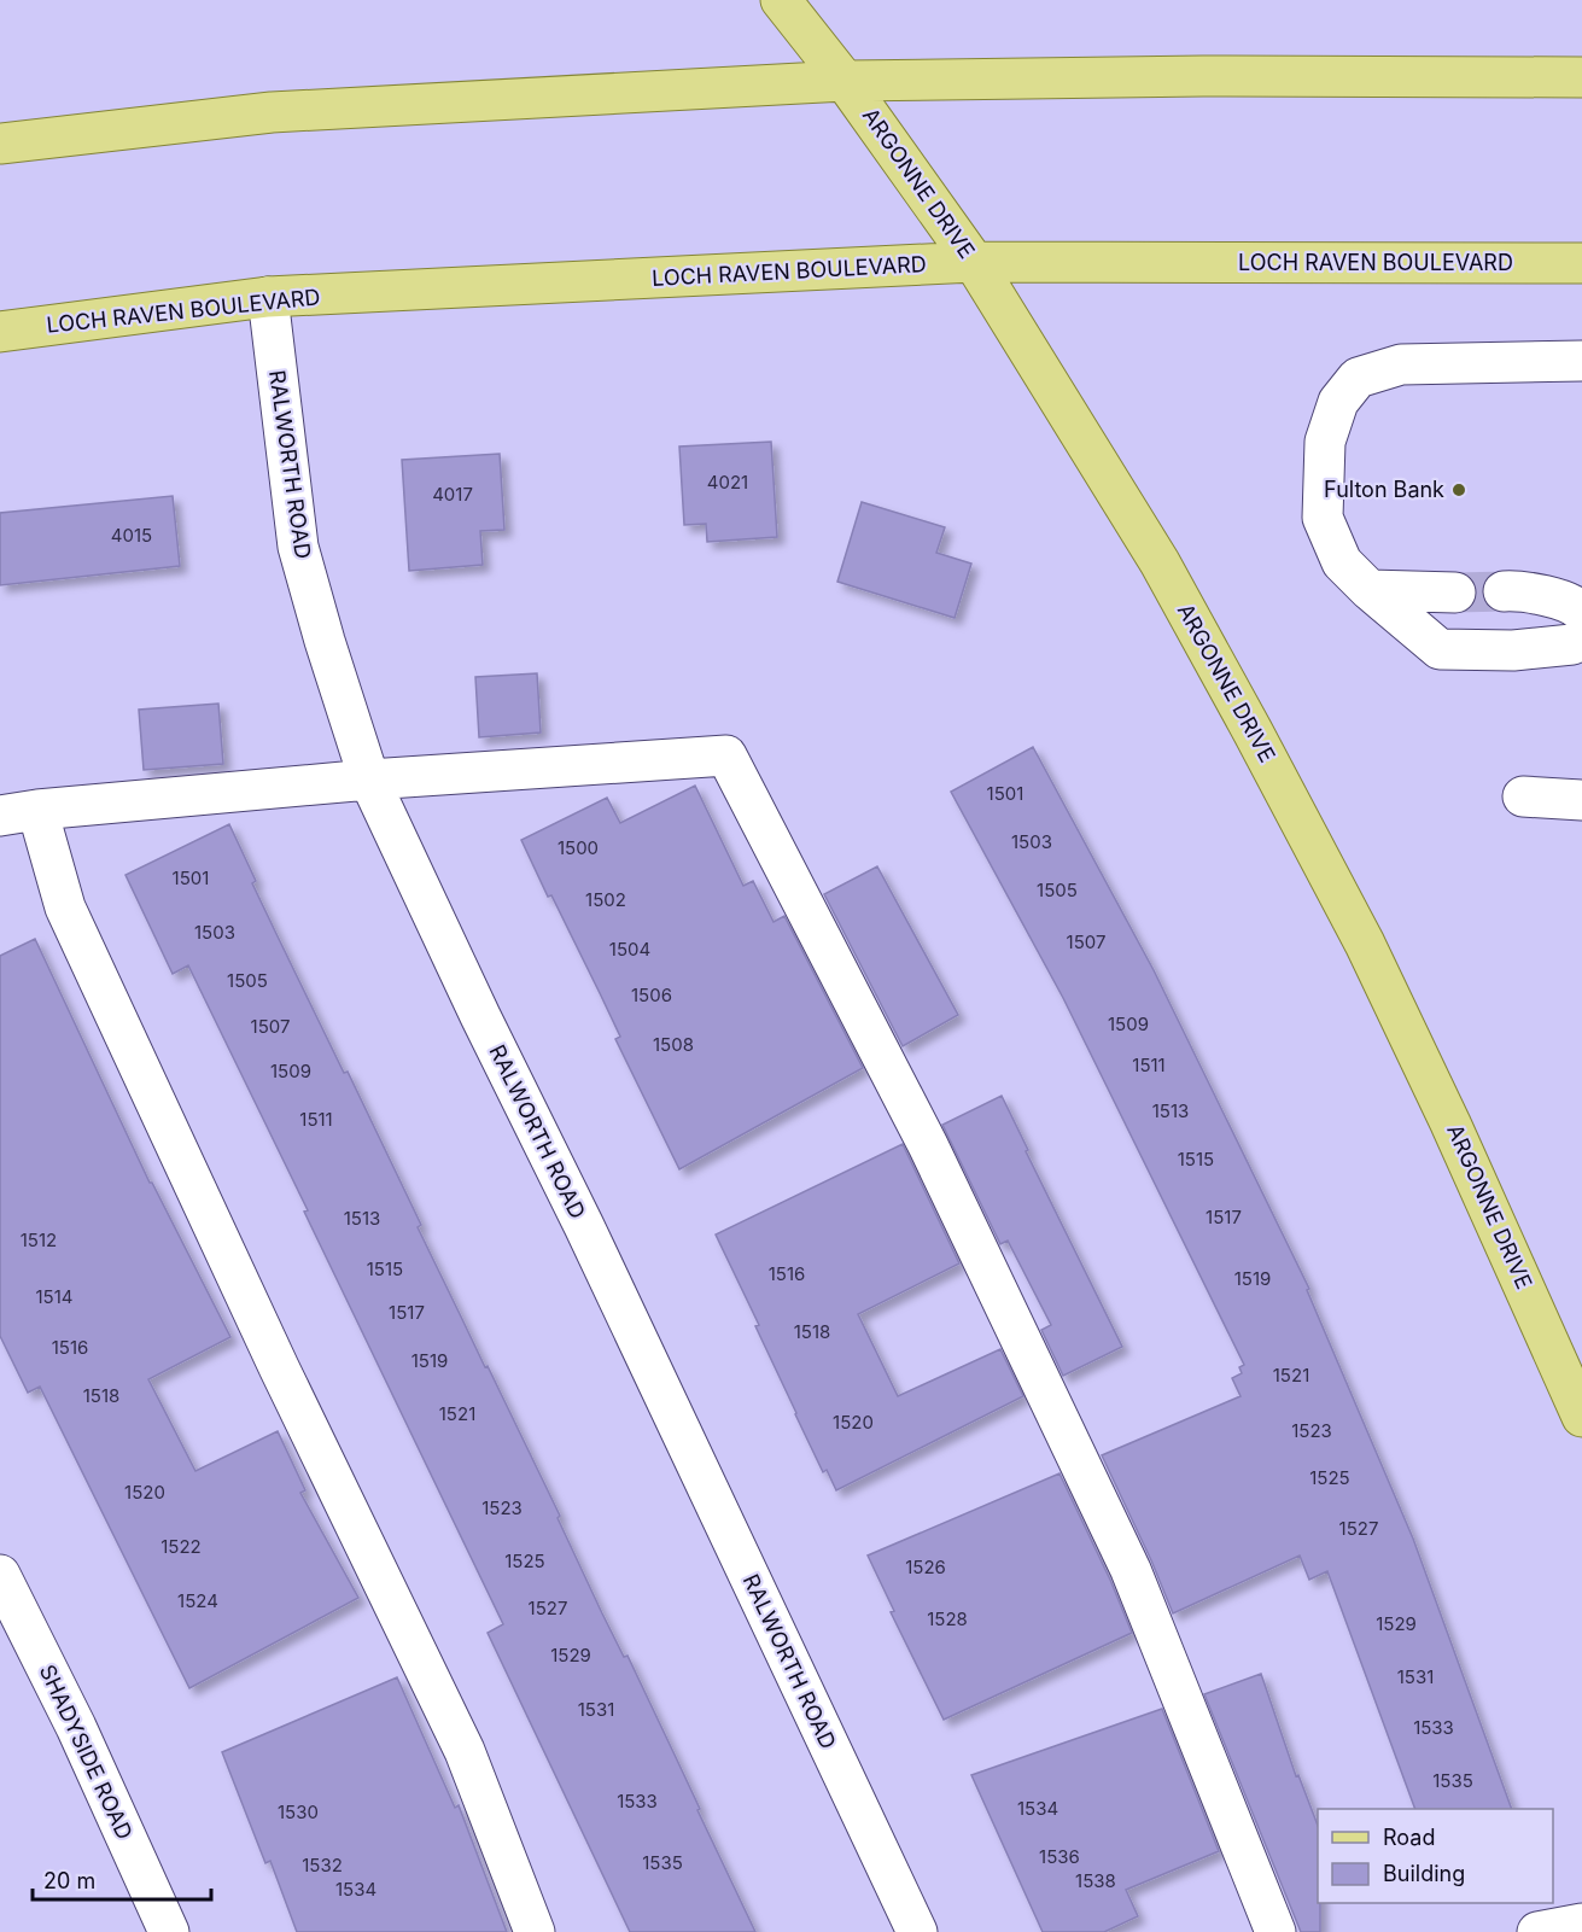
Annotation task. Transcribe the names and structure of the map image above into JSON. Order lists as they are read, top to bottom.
{
  "streets": {
    "main road": ["ARGONNE DRIVE", "LOCH RAVEN BOULEVARD"],
    "street": ["RALWORTH ROAD", "SHADYSIDE ROAD"]
  },
  "crossings": [
    ["ARGONNE DRIVE", "LOCH RAVEN BOULEVARD"],
    ["LOCH RAVEN BOULEVARD", "RALWORTH ROAD"]
  ],
  "places": ["Fulton Bank"],
  "house_numbers": [
    "4021",
    "4017",
    "4015",
    "1501",
    "1503",
    "1500",
    "1501",
    "1505",
    "1502",
    "1503",
    "1507",
    "1504",
    "1505",
    "1506",
    "1509",
    "1507",
    "1508",
    "1511",
    "1509",
    "1513",
    "1511",
    "1515",
    "1517",
    "1513",
    "1512",
    "1515",
    "1516",
    "1519",
    "1514",
    "1517",
    "1518",
    "1516",
    "1519",
    "1521",
    "1518",
    "1521",
    "1520",
    "1523",
    "1525",
    "1520",
    "1523",
    "1527",
    "1522",
    "1525",
    "1526",
    "1524",
    "1527",
    "1528",
    "1529",
    "1529",
    "1531",
    "1531",
    "1533",
    "1535",
    "1533",
    "1534",
    "1530",
    "1536",
    "1535",
    "1532",
    "1538",
    "1534"
  ],
  "legend": ["Road", "Building"],
  "scale_bar": "20 m"
}
